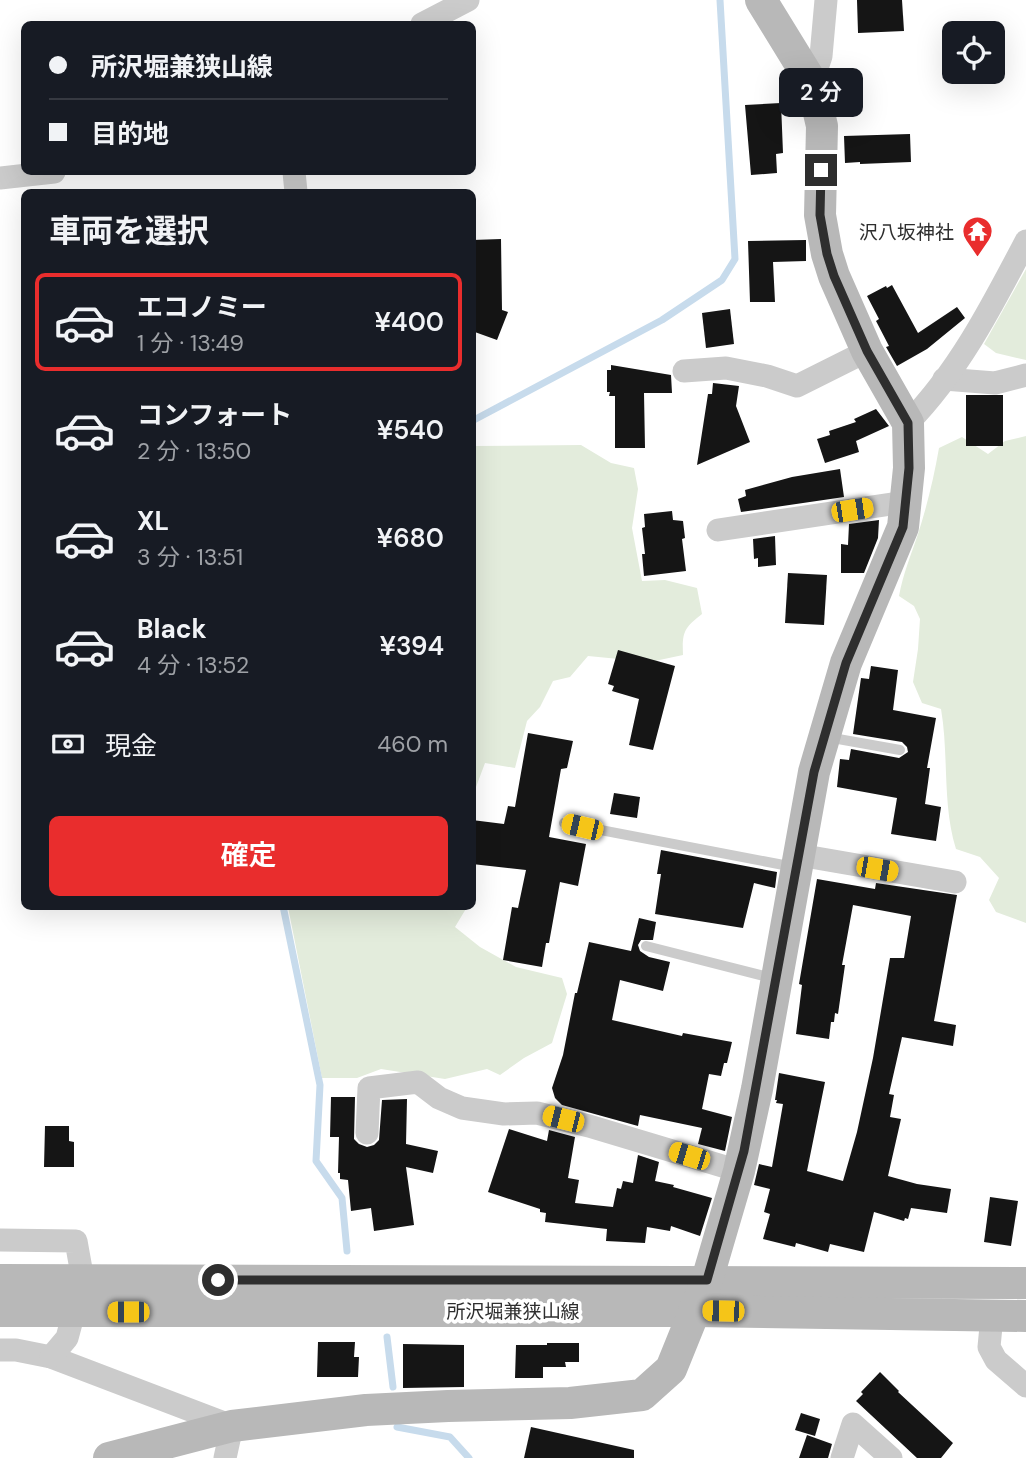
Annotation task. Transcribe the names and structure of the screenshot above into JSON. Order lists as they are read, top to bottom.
{
  "streets": {
    "main road": ["所沢堀兼狭山線"]
  },
  "places": {
    "temple": ["沢八坂神社"]
  },
  "page": {
    "banner": ["所沢堀兼狭山線", "目的地"],
    "bubble": "2 分",
    "heading": "車両を選択",
    "list": [
      {
        "name": "エコノミー",
        "note": "1 分 · 13:49",
        "value": "¥400"
      },
      {
        "name": "コンフォート",
        "note": "2 分 · 13:50",
        "value": "¥540"
      },
      {
        "name": "XL",
        "note": "3 分 · 13:51",
        "value": "¥680"
      },
      {
        "name": "Black",
        "note": "4 分 · 13:52",
        "value": "¥394"
      }
    ],
    "pay": ["現金", "460 m"],
    "buttons": "確定"
  }
}
